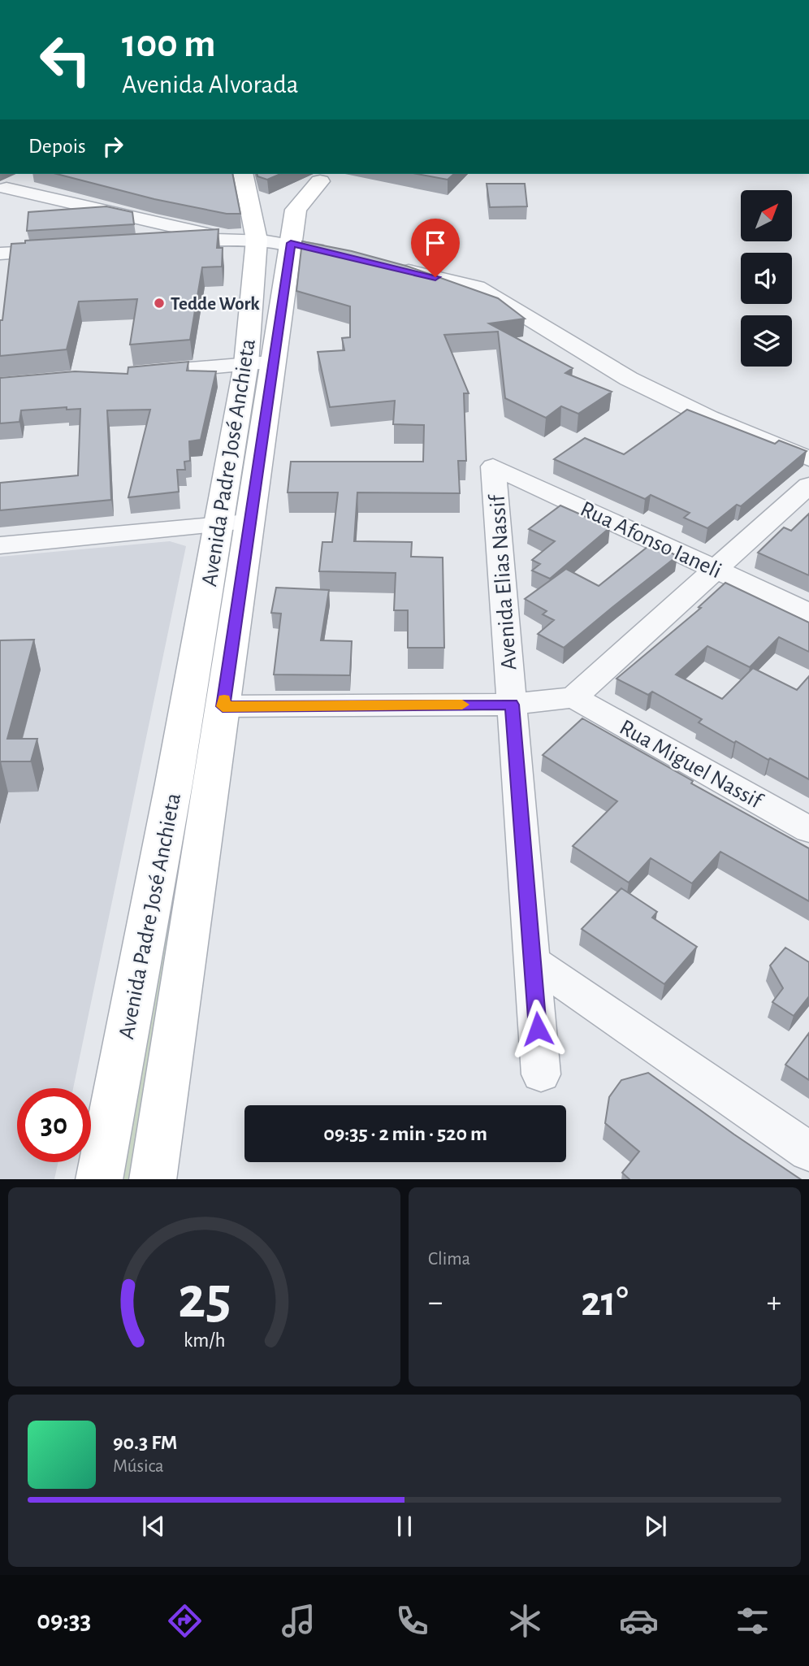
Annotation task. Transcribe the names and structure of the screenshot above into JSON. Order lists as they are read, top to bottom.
{
  "streets": {
    "main road": ["Avenida Padre José Anchieta"],
    "street": ["Rua Afonso Ianeli", "Avenida Elias Nassif", "Rua Miguel Nassif"]
  },
  "crossings": [
    ["Rua Afonso Ianeli", "Avenida Elias Nassif"]
  ],
  "places": ["Tedde Work"],
  "north": "top right",
  "page": {
    "turn": ["100 m", "Avenida Alvorada"],
    "then": "Depois",
    "limit": "30",
    "trip": "09:35 · 2 min · 520 m",
    "tile": "Clima",
    "heat": ["−", "21°", "+"],
    "song": ["90.3 FM", "Música"],
    "tabs": "09:33",
    "gauge": ["25", "km/h"]
  }
}
